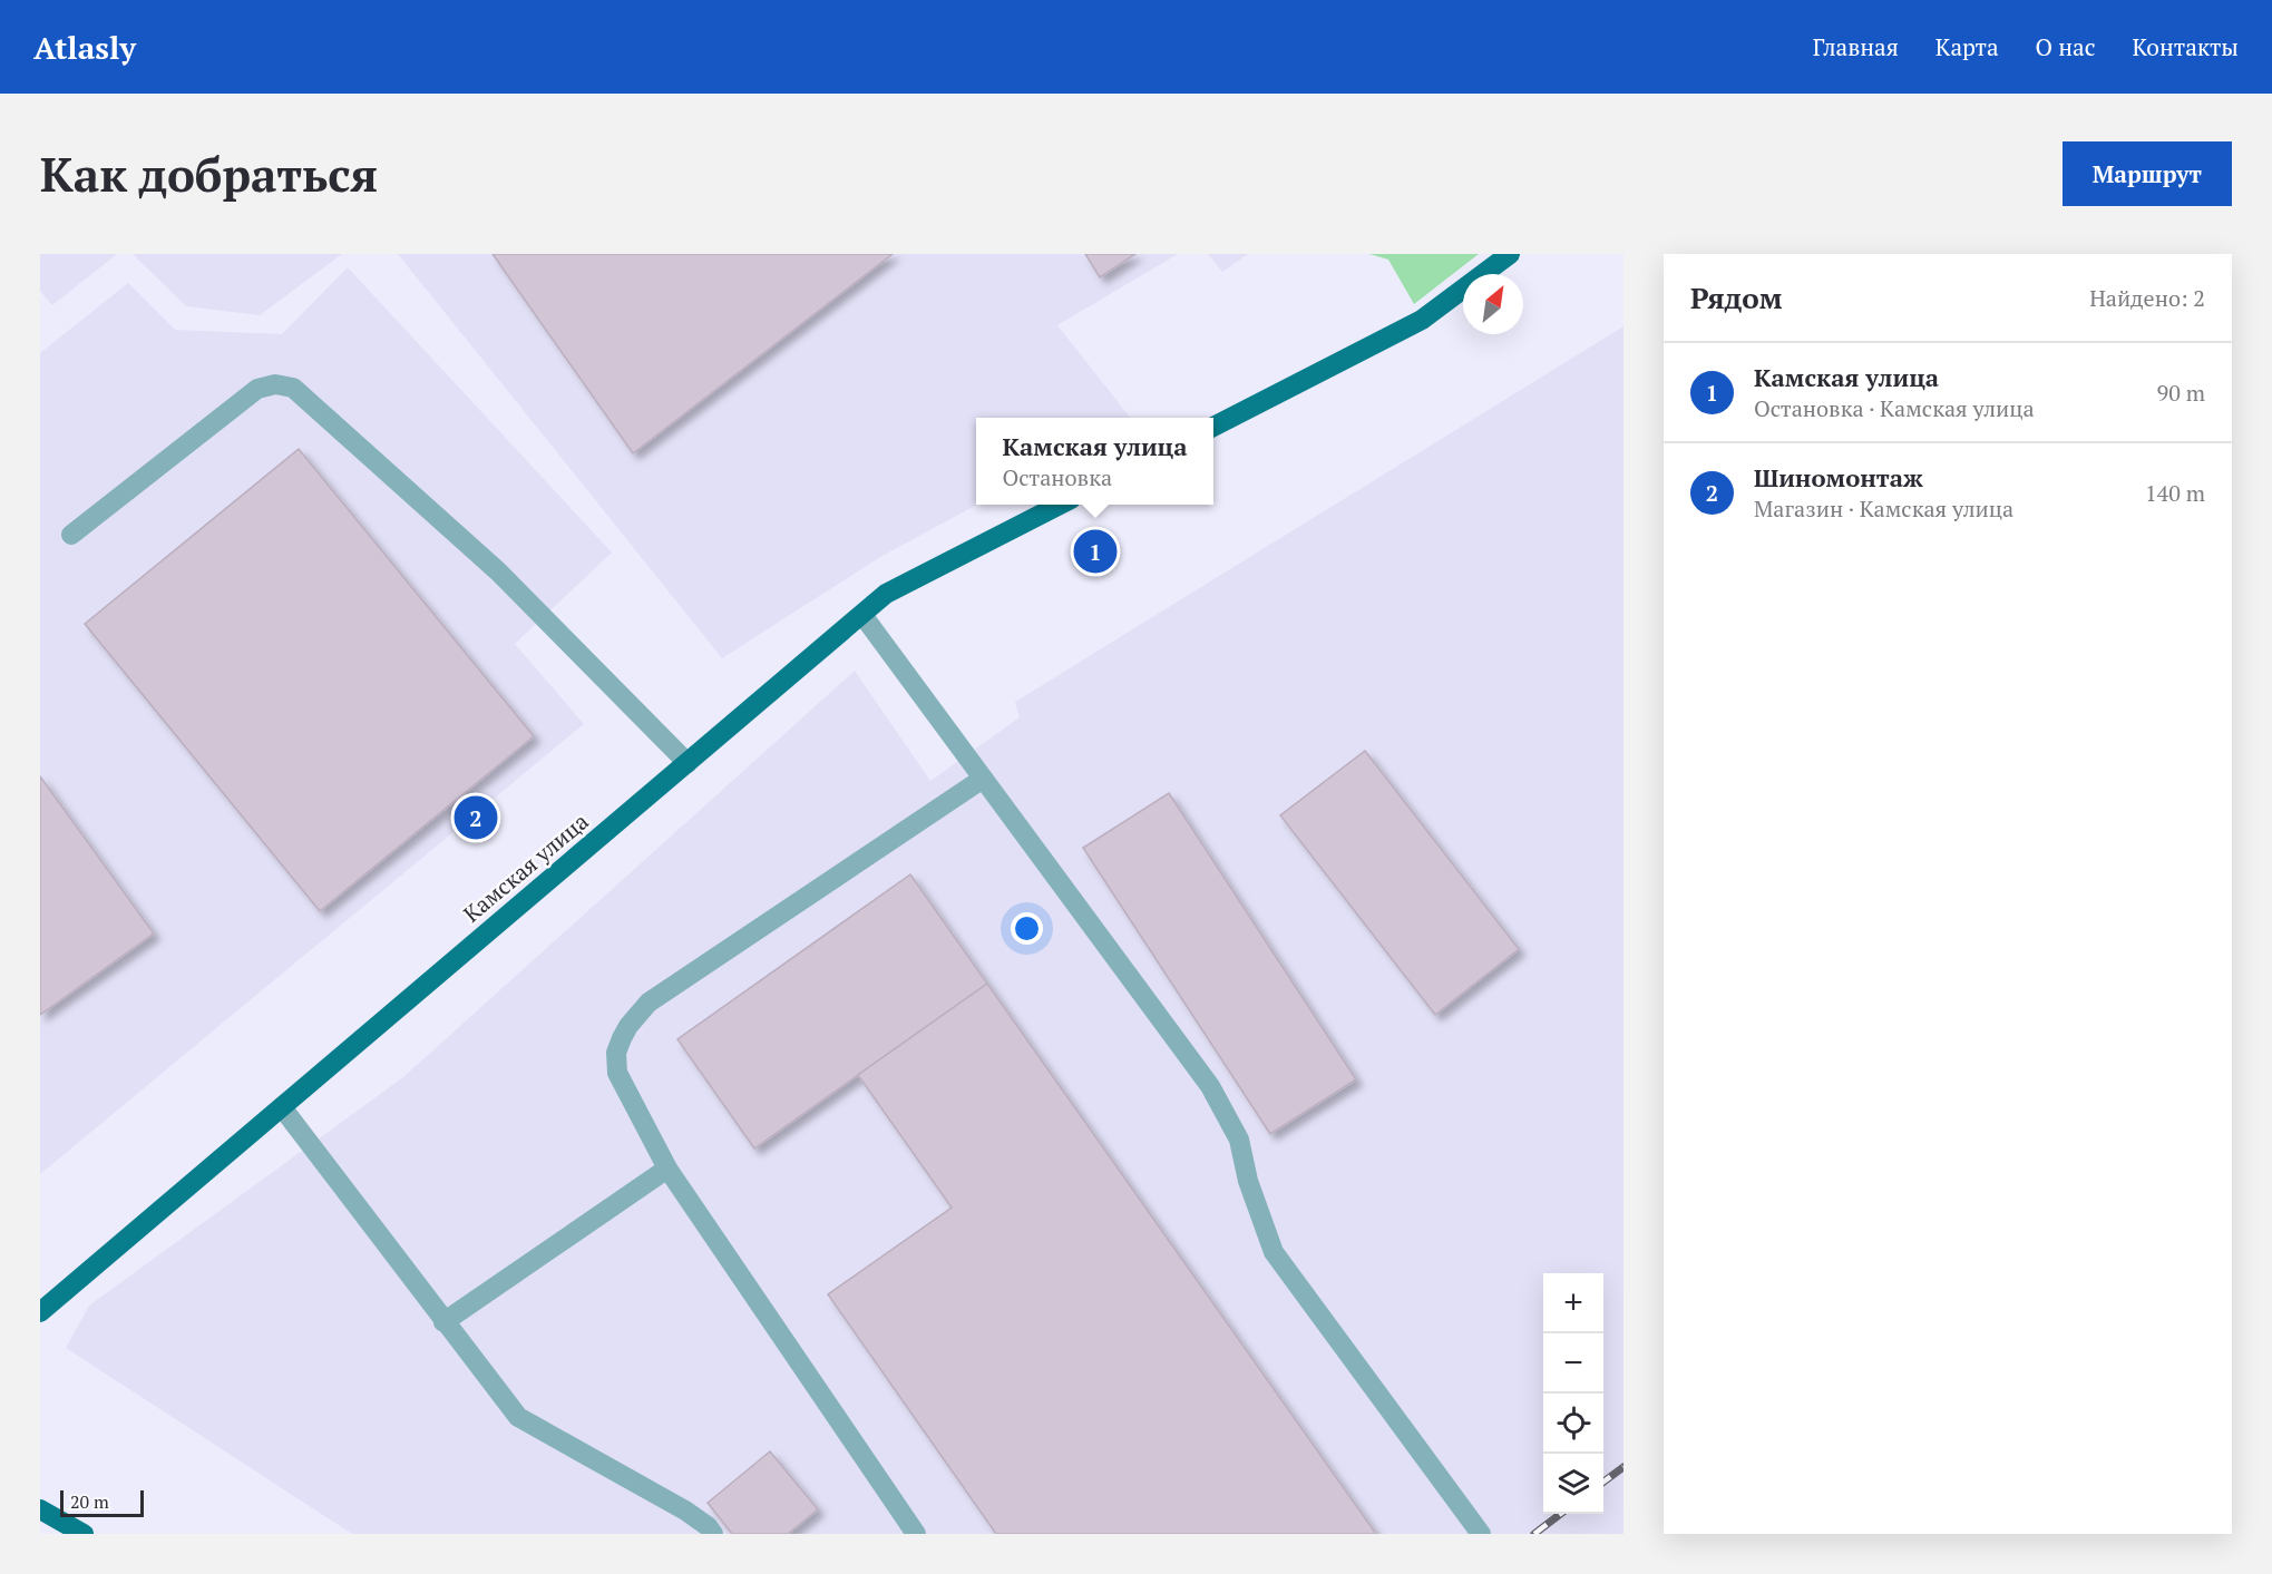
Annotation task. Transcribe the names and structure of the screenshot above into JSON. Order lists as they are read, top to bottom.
{
  "streets": {
    "main road": ["Камская улица"]
  },
  "scale_bar": "20 m",
  "north": "top right",
  "page": {
    "header": "Atlasly",
    "nav": [
      "Главная",
      "Карта",
      "О нас",
      "Контакты"
    ],
    "buttons": "Маршрут",
    "title": "Как добраться",
    "heading": ["Рядом", "Найдено: 2"],
    "list": [
      {
        "mark": "1",
        "name": "Камская улица",
        "note": "Остановка · Камская улица",
        "value": "90 m"
      },
      {
        "mark": "2",
        "name": "Шиномонтаж",
        "note": "Магазин · Камская улица",
        "value": "140 m"
      }
    ],
    "popup": ["Камская улица", "Остановка"],
    "pins": ["1", "2"],
    "map_buttons": ["+", "−"],
    "scale": "20 m"
  }
}
